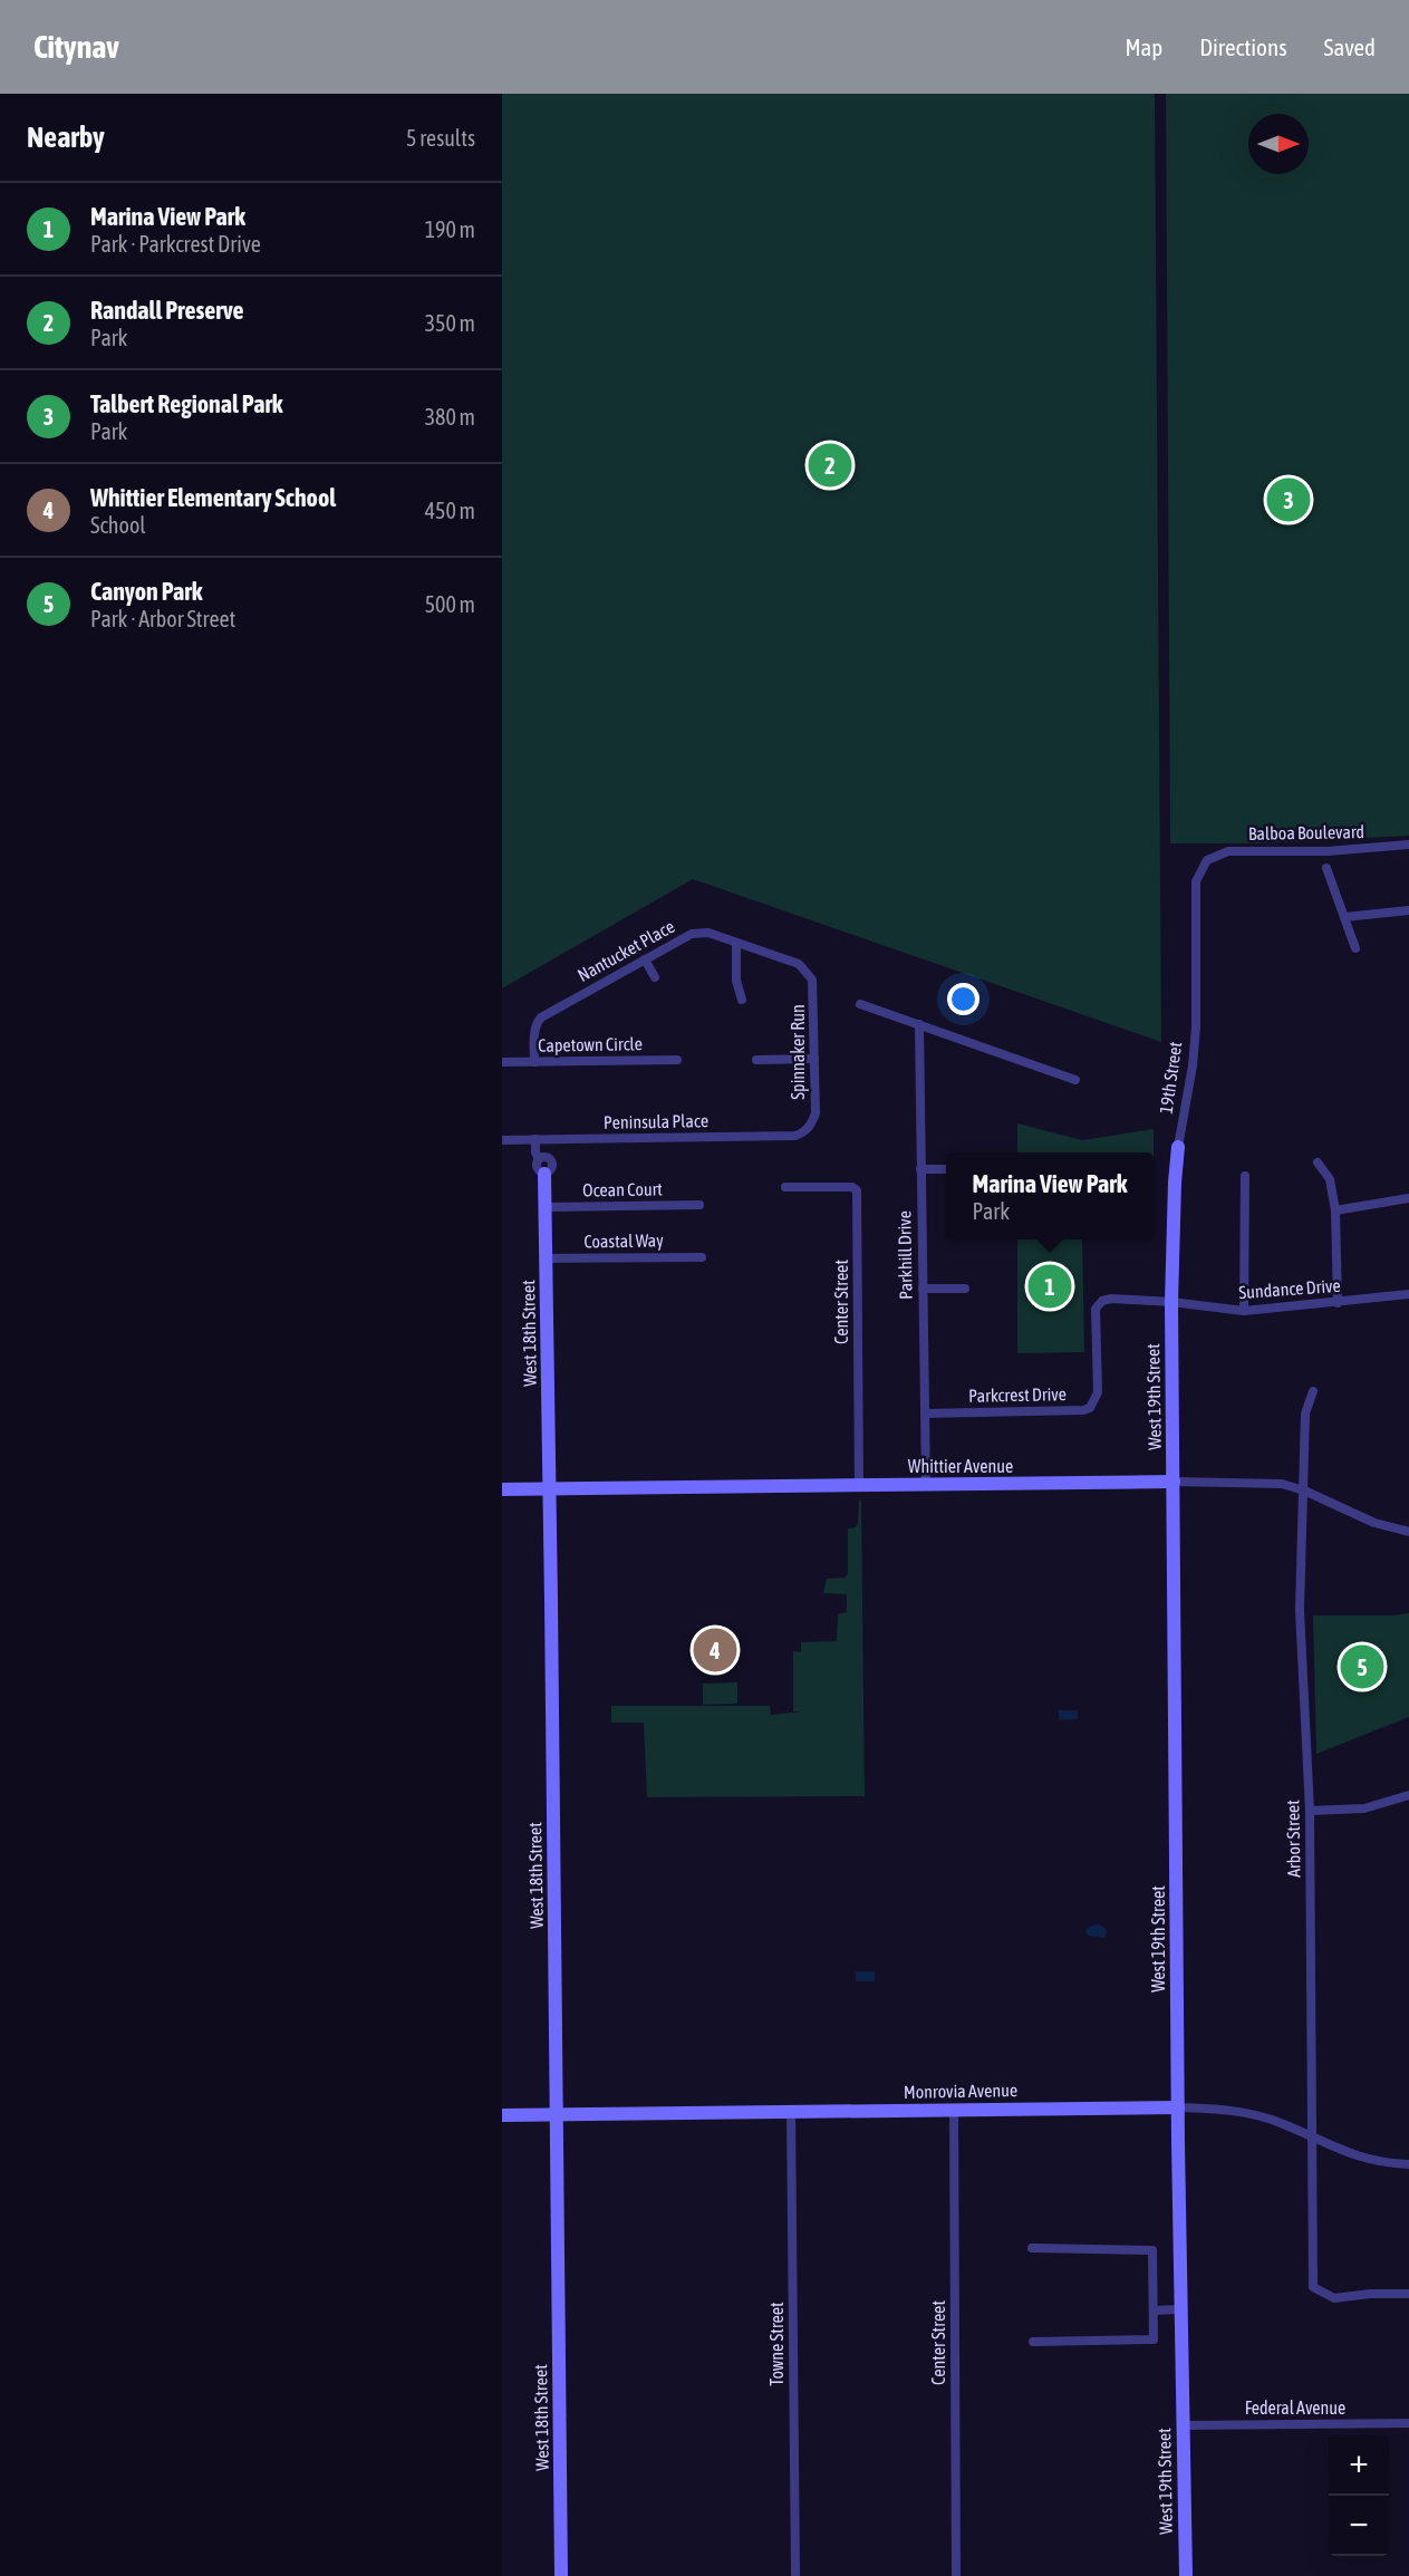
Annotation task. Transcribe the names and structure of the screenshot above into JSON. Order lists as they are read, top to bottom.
{
  "streets": {
    "street": [
      "Balboa Boulevard",
      "Nantucket Place",
      "Capetown Circle",
      "Spinnaker Run",
      "19th Street",
      "Peninsula Place",
      "Ocean Court",
      "Coastal Way",
      "Parkhill Drive",
      "Sundance Drive",
      "Center Street",
      "West 18th Street",
      "Parkcrest Drive",
      "West 19th Street",
      "Whittier Avenue",
      "Arbor Street",
      "Monrovia Avenue",
      "Towne Street",
      "Federal Avenue"
    ]
  },
  "crossings": [
    ["Balboa Boulevard", "19th Street"],
    ["Nantucket Place", "Capetown Circle"],
    ["Nantucket Place", "Spinnaker Run"],
    ["Spinnaker Run", "Peninsula Place"],
    ["19th Street", "Sundance Drive"],
    ["19th Street", "Parkcrest Drive"],
    ["19th Street", "West 19th Street"],
    ["Peninsula Place", "West 18th Street"],
    ["Ocean Court", "West 18th Street"],
    ["Coastal Way", "West 18th Street"],
    ["Parkhill Drive", "Parkcrest Drive"],
    ["Parkhill Drive", "Whittier Avenue"],
    ["Sundance Drive", "Parkcrest Drive"],
    ["Sundance Drive", "West 19th Street"],
    ["Center Street", "Whittier Avenue"],
    ["Center Street", "Monrovia Avenue"],
    ["West 18th Street", "Whittier Avenue"],
    ["West 18th Street", "Monrovia Avenue"],
    ["Parkcrest Drive", "West 19th Street"],
    ["West 19th Street", "Whittier Avenue"],
    ["West 19th Street", "Monrovia Avenue"],
    ["West 19th Street", "Federal Avenue"],
    ["Whittier Avenue", "Arbor Street"],
    ["Arbor Street", "Monrovia Avenue"],
    ["Monrovia Avenue", "Towne Street"]
  ],
  "north": "right",
  "page": {
    "header": "Citynav",
    "nav": ["Map", "Directions", "Saved"],
    "heading": ["Nearby", "5 results"],
    "list": [
      {
        "mark": "1",
        "name": "Marina View Park",
        "note": "Park · Parkcrest Drive",
        "value": "190 m"
      },
      {
        "mark": "2",
        "name": "Randall Preserve",
        "note": "Park",
        "value": "350 m"
      },
      {
        "mark": "3",
        "name": "Talbert Regional Park",
        "note": "Park",
        "value": "380 m"
      },
      {
        "mark": "4",
        "name": "Whittier Elementary School",
        "note": "School",
        "value": "450 m"
      },
      {
        "mark": "5",
        "name": "Canyon Park",
        "note": "Park · Arbor Street",
        "value": "500 m"
      }
    ],
    "pins": [
      "2",
      "3",
      "1",
      "4",
      "5"
    ],
    "popup": ["Marina View Park", "Park"],
    "map_buttons": ["+", "−"]
  }
}
